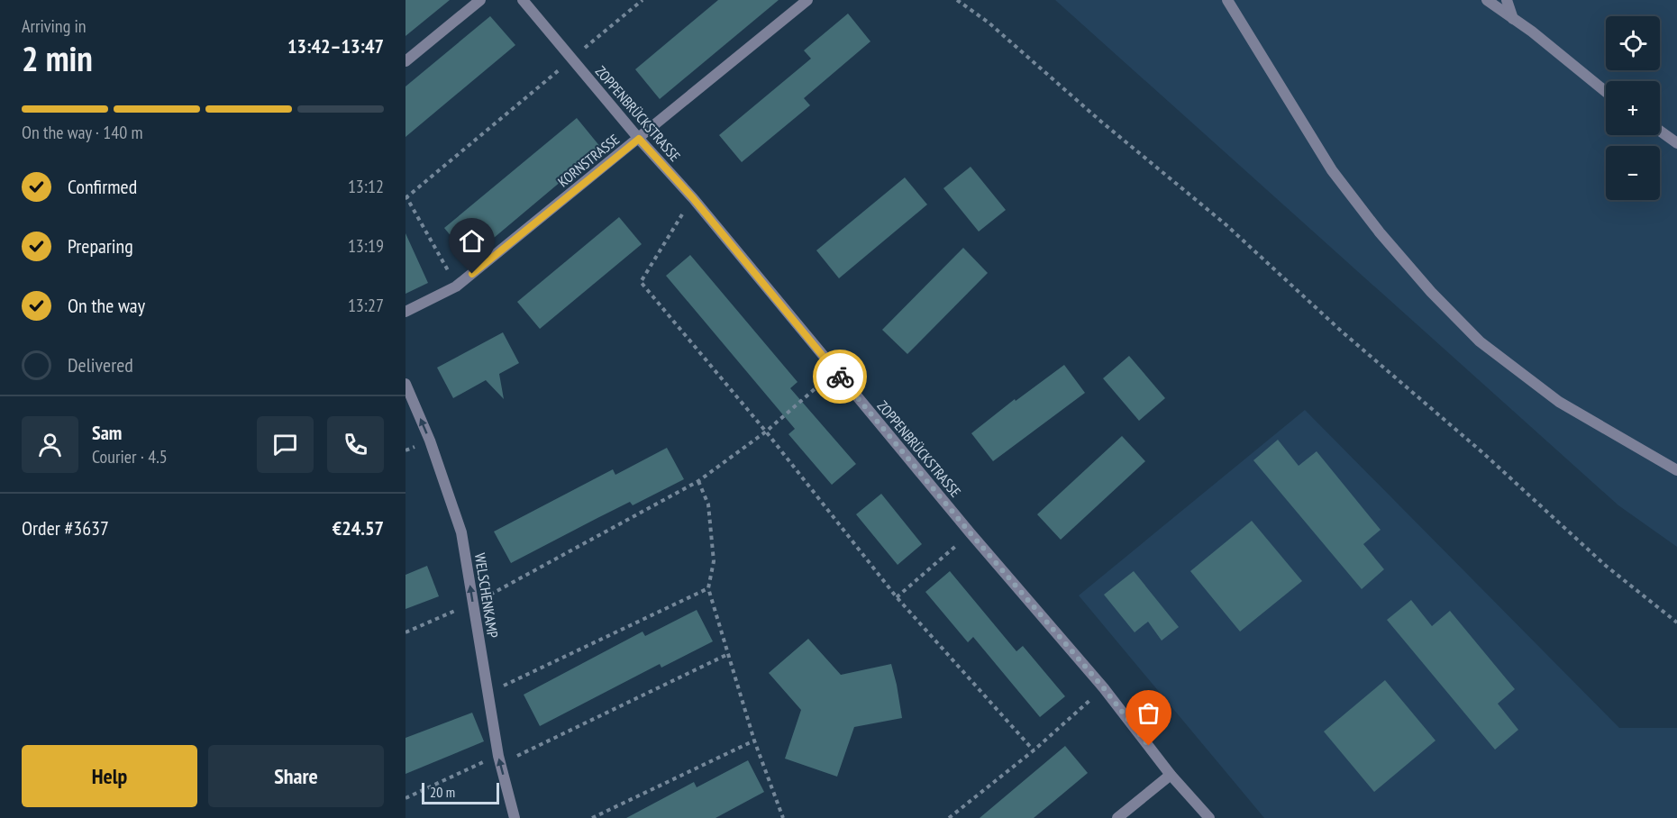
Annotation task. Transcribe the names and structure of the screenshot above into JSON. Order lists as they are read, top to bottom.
{
  "streets": {
    "street": ["ZOPPENBRÜCKSTRASSE", "KORNSTRASSE", "WELSCHENKAMP"]
  },
  "crossings": [
    ["ZOPPENBRÜCKSTRASSE", "KORNSTRASSE"]
  ],
  "one_way": ["WELSCHENKAMP"],
  "scale_bar": "20 m",
  "page": {
    "heading": ["2 min", "Arriving in", "13:42–13:47"],
    "panel": [
      "Sam",
      "Courier · 4.5",
      "Order #3637",
      "€24.57"
    ],
    "map_buttons": ["+", "−"],
    "bar": "On the way · 140 m",
    "list": [
      ["Confirmed", "13:12"],
      ["Preparing", "13:19"],
      ["On the way", "13:27"],
      "Delivered"
    ],
    "buttons": ["Help", "Share"],
    "scale": "20 m"
  }
}
